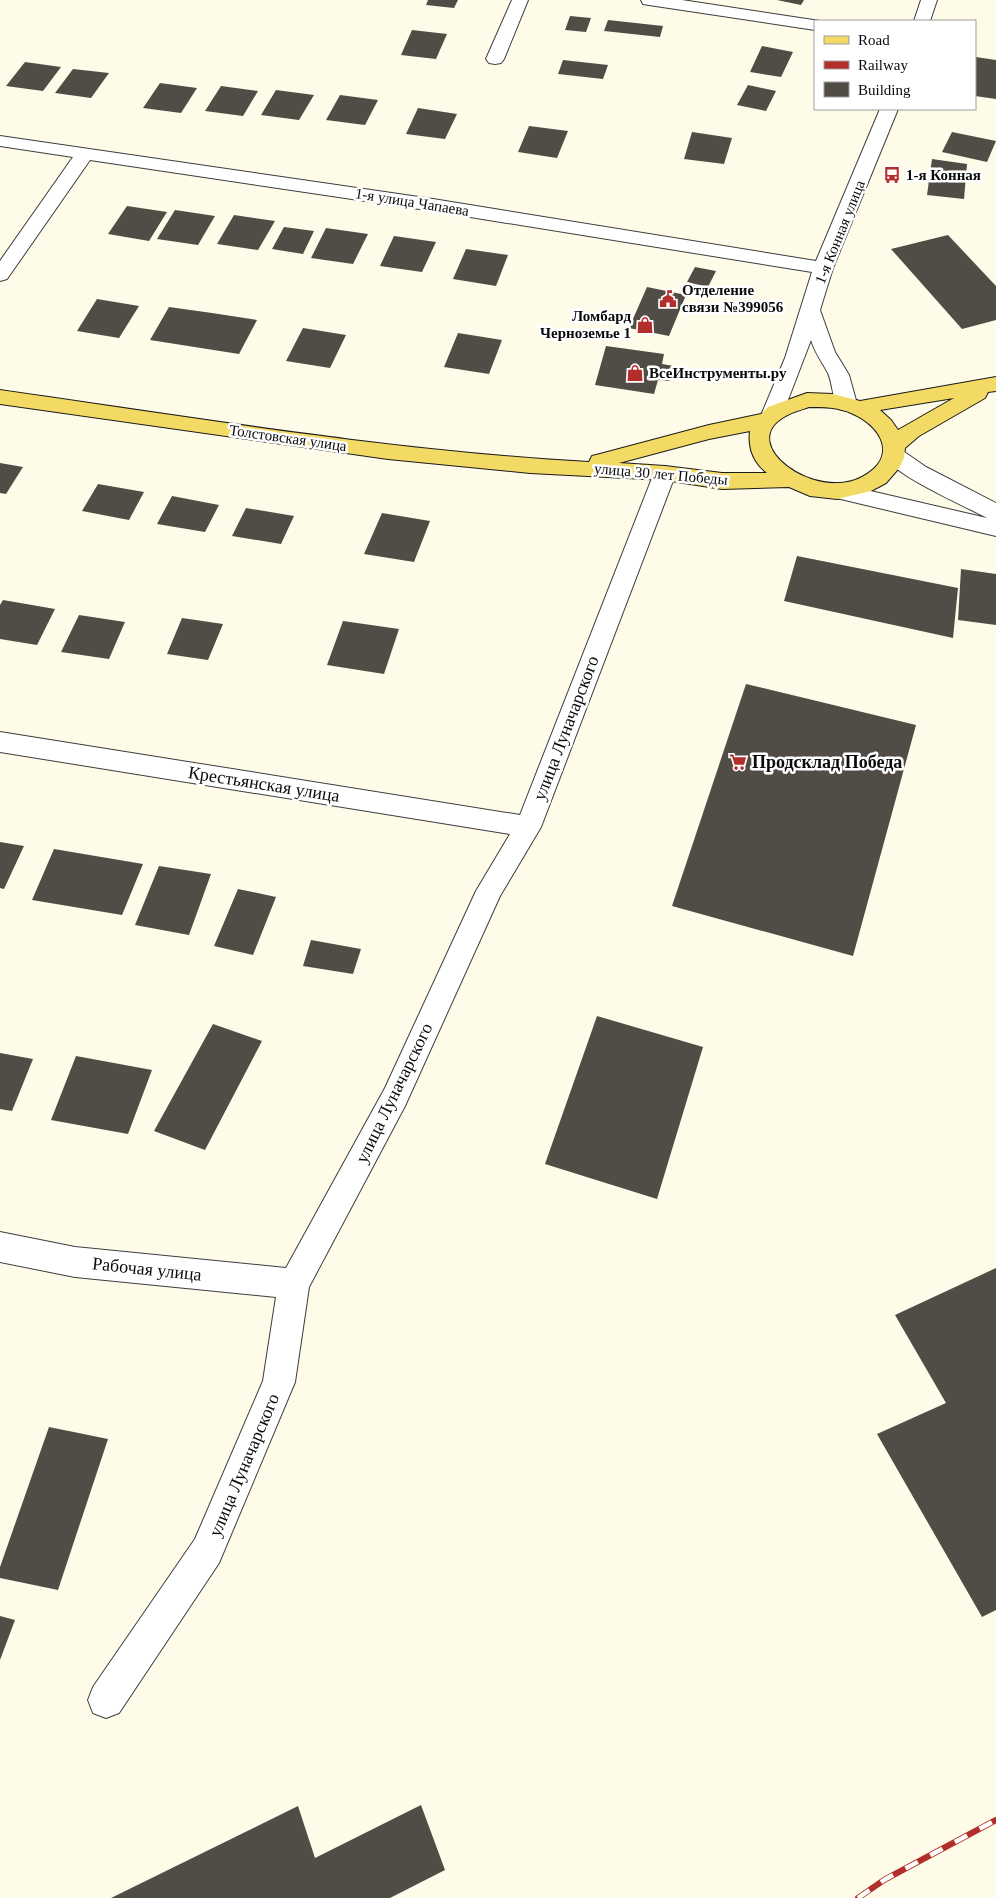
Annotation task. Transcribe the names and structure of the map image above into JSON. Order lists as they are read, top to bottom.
{
  "streets": {
    "main road": ["Толстовская улица", "улица 30 лет Победы"],
    "street": [
      "1-я улица Чапаева",
      "1-я Конная улица",
      "улица Луначарского",
      "Крестьянская улица",
      "Рабочая улица"
    ]
  },
  "crossings": [
    ["1-я улица Чапаева", "1-я Конная улица"],
    ["1-я Конная улица", "улица 30 лет Победы"],
    ["Толстовская улица", "улица 30 лет Победы"],
    ["улица 30 лет Победы", "улица Луначарского"],
    ["улица Луначарского", "Крестьянская улица"],
    ["улица Луначарского", "Рабочая улица"]
  ],
  "places": {
    "bus stop": ["1-я Конная"],
    "public building": ["Отделение связи №399056"],
    "shop": ["Ломбард Черноземье 1", "ВсеИнструменты.ру"],
    "supermarket": ["Продсклад Победа"]
  },
  "legend": ["Road", "Railway", "Building"]
}
